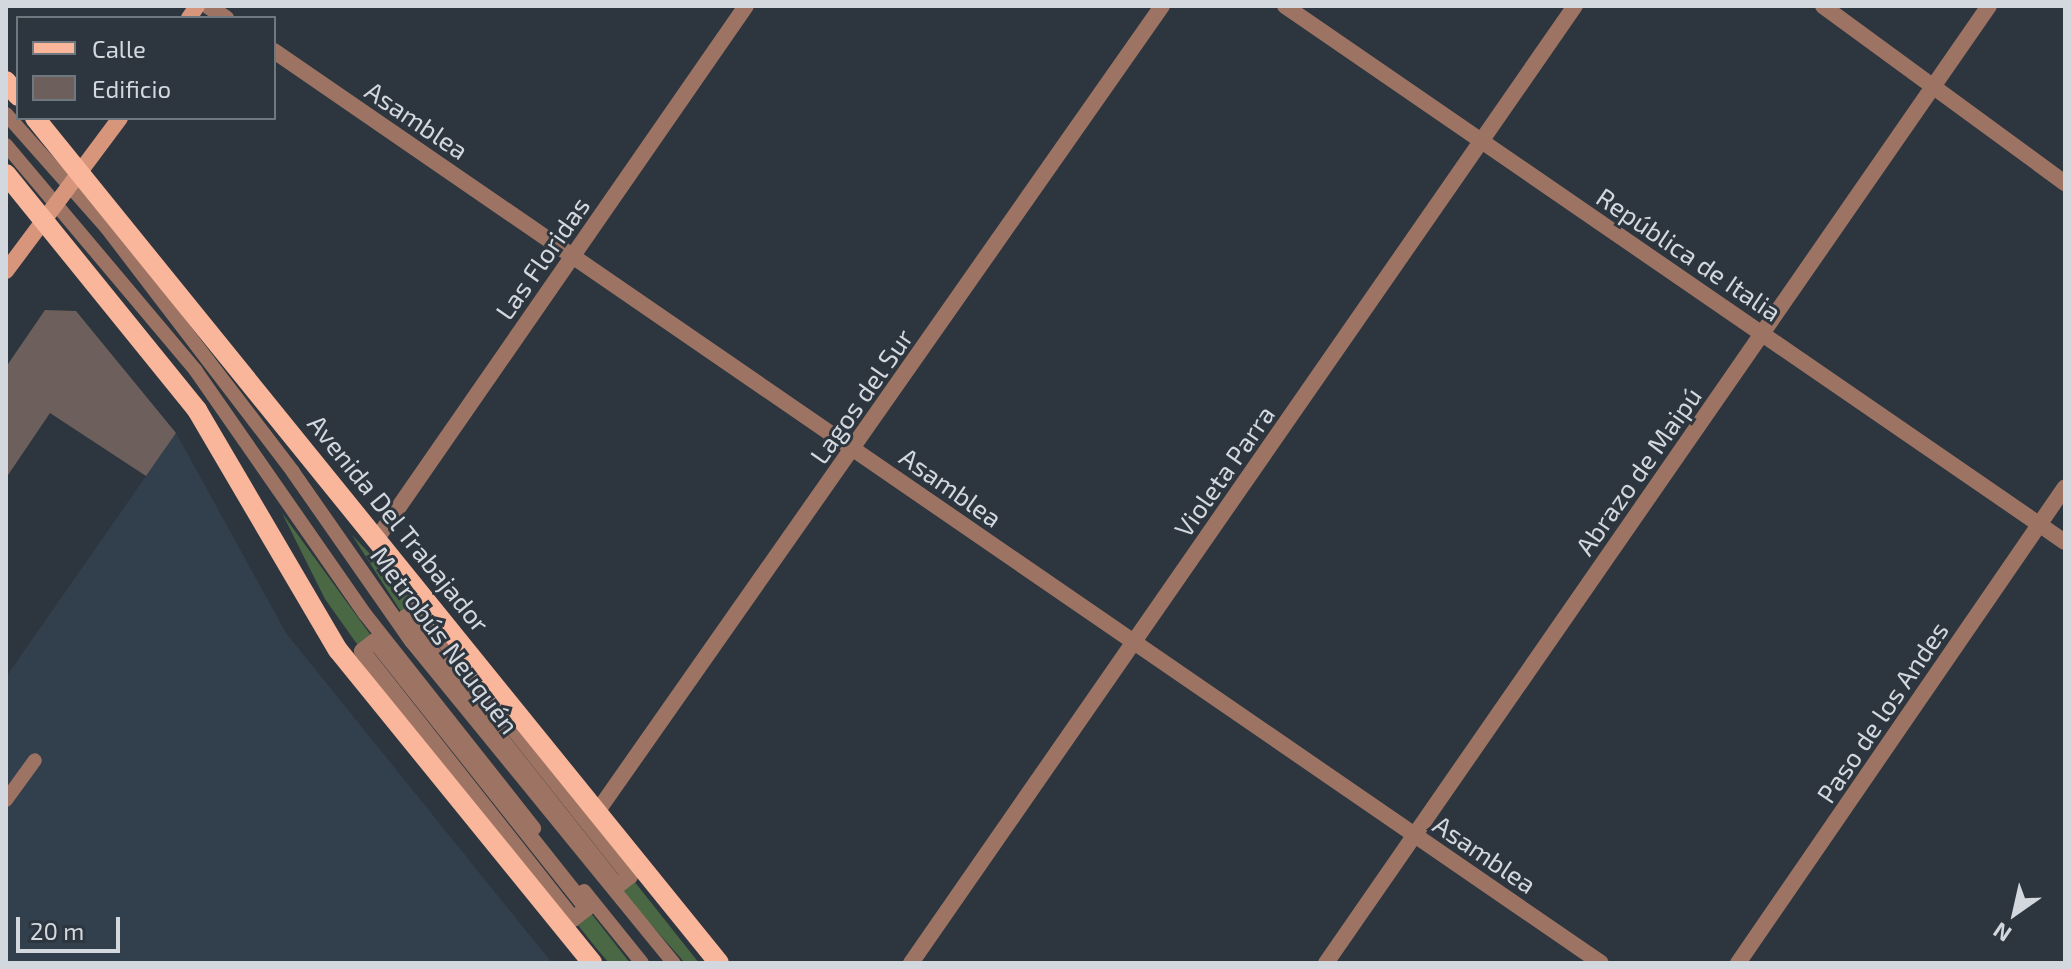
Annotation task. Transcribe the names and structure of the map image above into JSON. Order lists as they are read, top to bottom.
{
  "streets": {
    "main road": ["Avenida Del Trabajador"],
    "street": [
      "Asamblea",
      "República de Italia",
      "Las Floridas",
      "Lagos del Sur",
      "Violeta Parra",
      "Abrazo de Maipú",
      "Paso de los Andes"
    ],
    "lane": ["Metrobús Neuquén"]
  },
  "crossings": [
    ["Asamblea", "Las Floridas"],
    ["Asamblea", "Lagos del Sur"],
    ["Asamblea", "Violeta Parra"],
    ["Asamblea", "Abrazo de Maipú"],
    ["República de Italia", "Violeta Parra"],
    ["República de Italia", "Abrazo de Maipú"],
    ["República de Italia", "Paso de los Andes"],
    ["Las Floridas", "Avenida Del Trabajador"],
    ["Lagos del Sur", "Avenida Del Trabajador"],
    ["Avenida Del Trabajador", "Metrobús Neuquén"]
  ],
  "legend": ["Calle", "Edificio"],
  "scale_bar": "20 m",
  "north": "bottom left"
}
